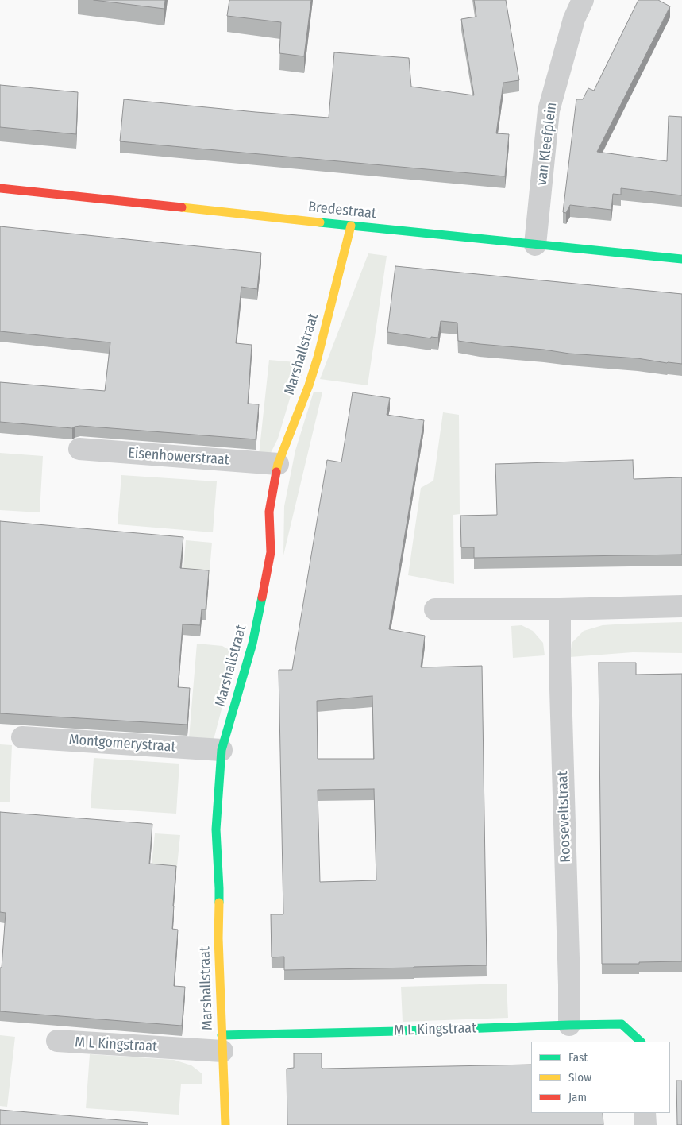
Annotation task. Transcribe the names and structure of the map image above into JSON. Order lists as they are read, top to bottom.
{
  "streets": {
    "street": [
      "van Kleefplein",
      "Bredestraat",
      "Marshallstraat",
      "Eisenhowerstraat",
      "Montgomerystraat",
      "Rooseveltstraat",
      "M L Kingstraat"
    ]
  },
  "crossings": [
    ["van Kleefplein", "Bredestraat"],
    ["Bredestraat", "Marshallstraat"],
    ["Marshallstraat", "Eisenhowerstraat"],
    ["Marshallstraat", "Montgomerystraat"],
    ["Marshallstraat", "M L Kingstraat"],
    ["Rooseveltstraat", "M L Kingstraat"]
  ],
  "legend": ["Fast", "Slow", "Jam"]
}
